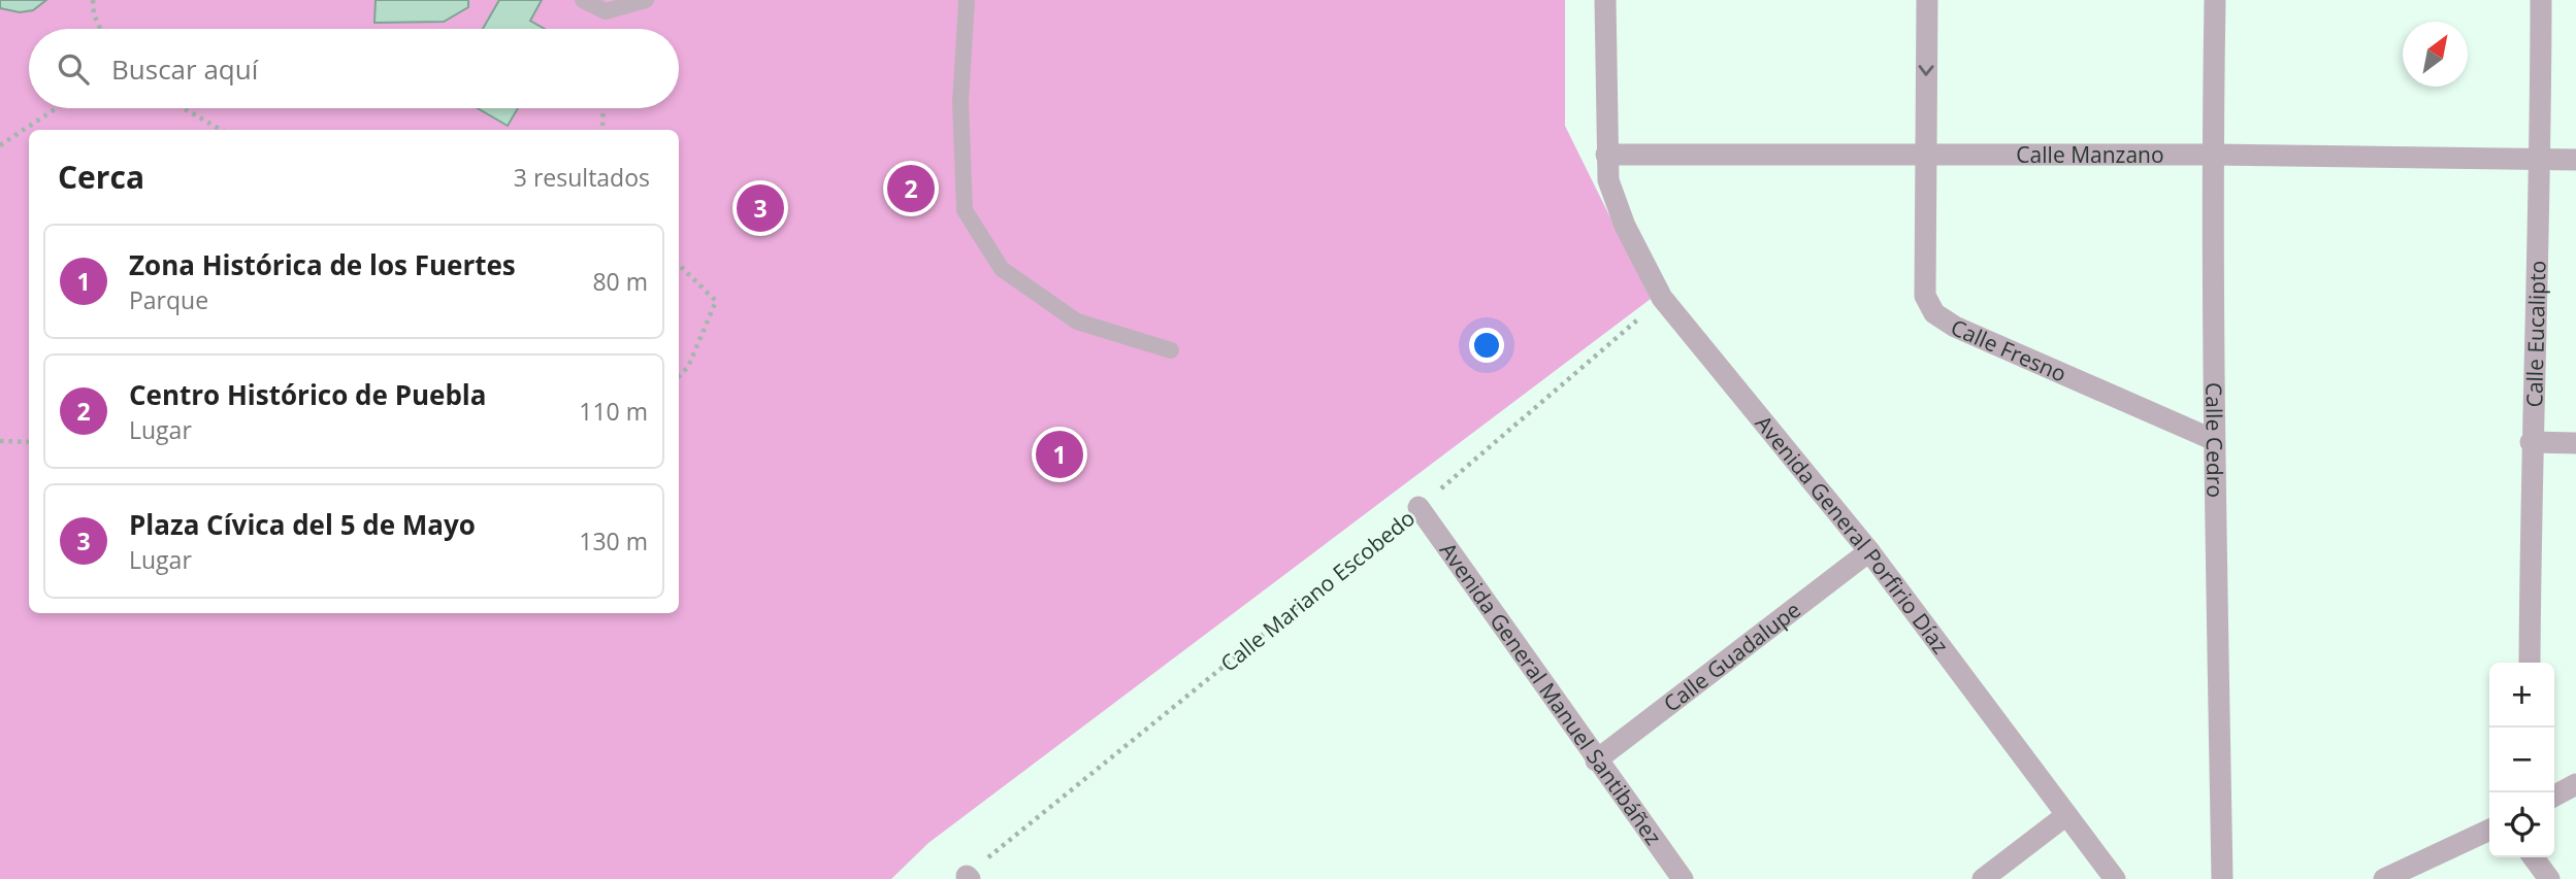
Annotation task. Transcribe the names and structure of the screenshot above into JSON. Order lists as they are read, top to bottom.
{
  "streets": {
    "street": [
      "Calle Manzano",
      "Calle Eucalipto",
      "Calle Fresno",
      "Calle Cedro",
      "Avenida General Porfirio Díaz",
      "Calle Guadalupe",
      "Avenida General Manuel Santibáñez"
    ],
    "path": ["Calle Mariano Escobedo"]
  },
  "crossings": [
    ["Calle Manzano", "Calle Eucalipto"],
    ["Calle Manzano", "Calle Fresno"],
    ["Calle Manzano", "Calle Cedro"],
    ["Calle Manzano", "Avenida General Porfirio Díaz"],
    ["Calle Fresno", "Calle Cedro"],
    ["Avenida General Porfirio Díaz", "Calle Mariano Escobedo"],
    ["Avenida General Porfirio Díaz", "Calle Guadalupe"],
    ["Calle Mariano Escobedo", "Avenida General Manuel Santibáñez"],
    ["Calle Guadalupe", "Avenida General Manuel Santibáñez"]
  ],
  "north": "top right",
  "page": {
    "search": "Buscar aquí",
    "heading": ["Cerca", "3 resultados"],
    "pins": ["2", "3", "1"],
    "list": [
      {
        "mark": "1",
        "name": "Zona Histórica de los Fuertes",
        "note": "Parque",
        "value": "80 m"
      },
      {
        "mark": "2",
        "name": "Centro Histórico de Puebla",
        "note": "Lugar",
        "value": "110 m"
      },
      {
        "mark": "3",
        "name": "Plaza Cívica del 5 de Mayo",
        "note": "Lugar",
        "value": "130 m"
      }
    ],
    "map_buttons": ["+", "−"]
  }
}
